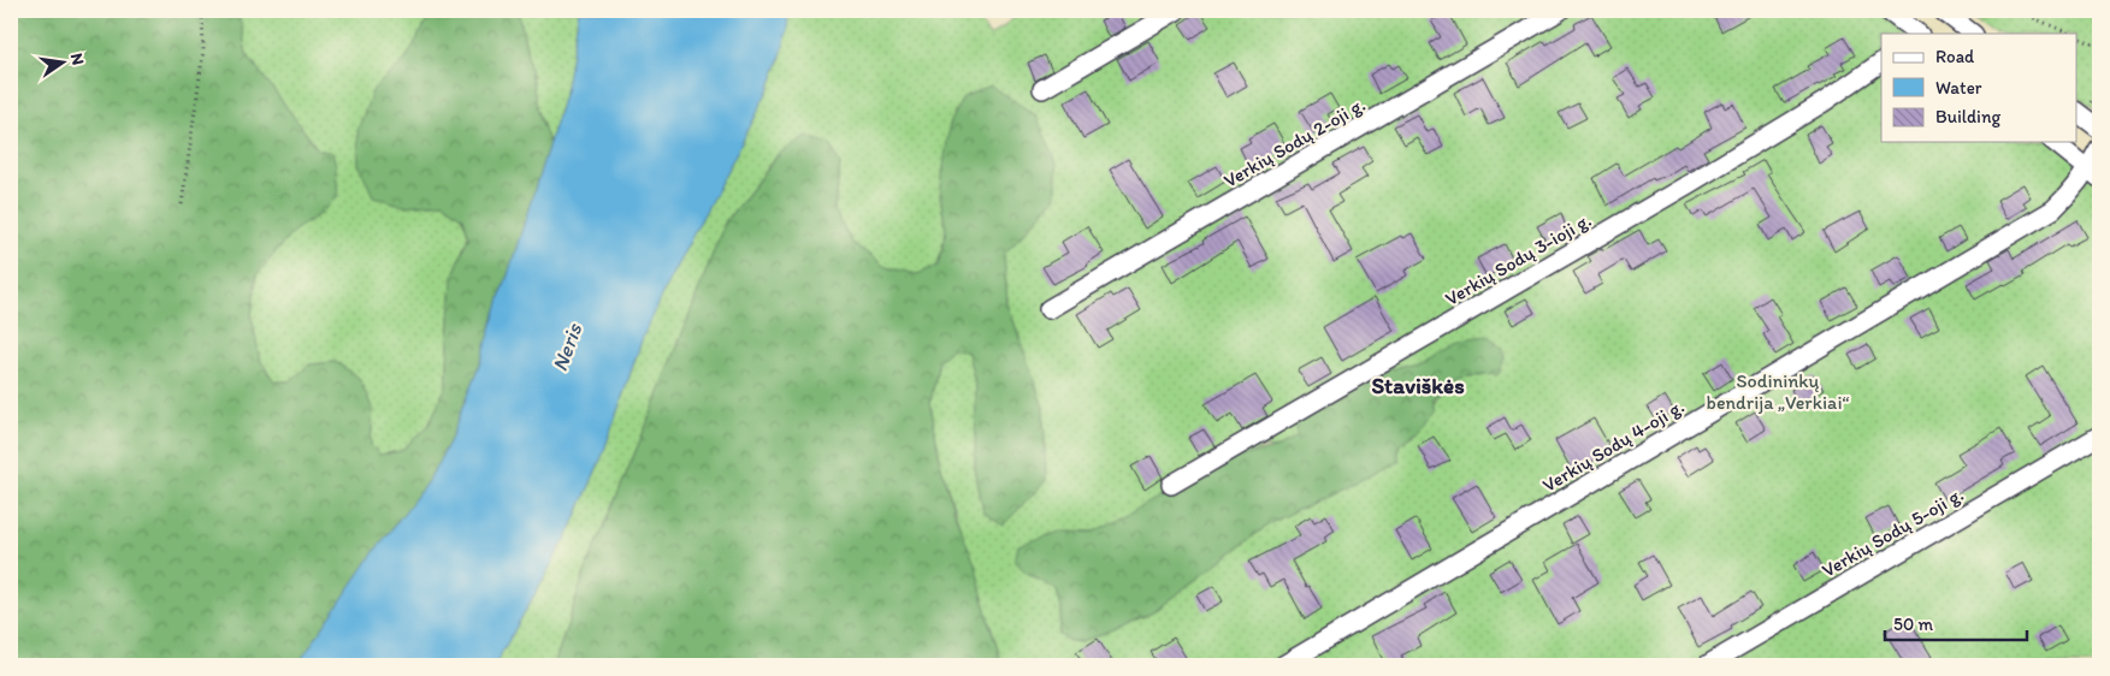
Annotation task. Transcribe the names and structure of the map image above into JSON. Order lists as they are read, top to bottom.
{
  "streets": {
    "street": [
      "Verkių Sodų 2-oji g.",
      "Verkių Sodų 3-ioji g.",
      "Verkių Sodų 4-oji g.",
      "Verkių Sodų 5-oji g."
    ]
  },
  "districts": ["Staviškės"],
  "water": ["Neris"],
  "parks": ["Sodininkų bendrija „Verkiai“"],
  "legend": ["Road", "Water", "Building"],
  "scale_bar": "50 m",
  "north": "right"
}
